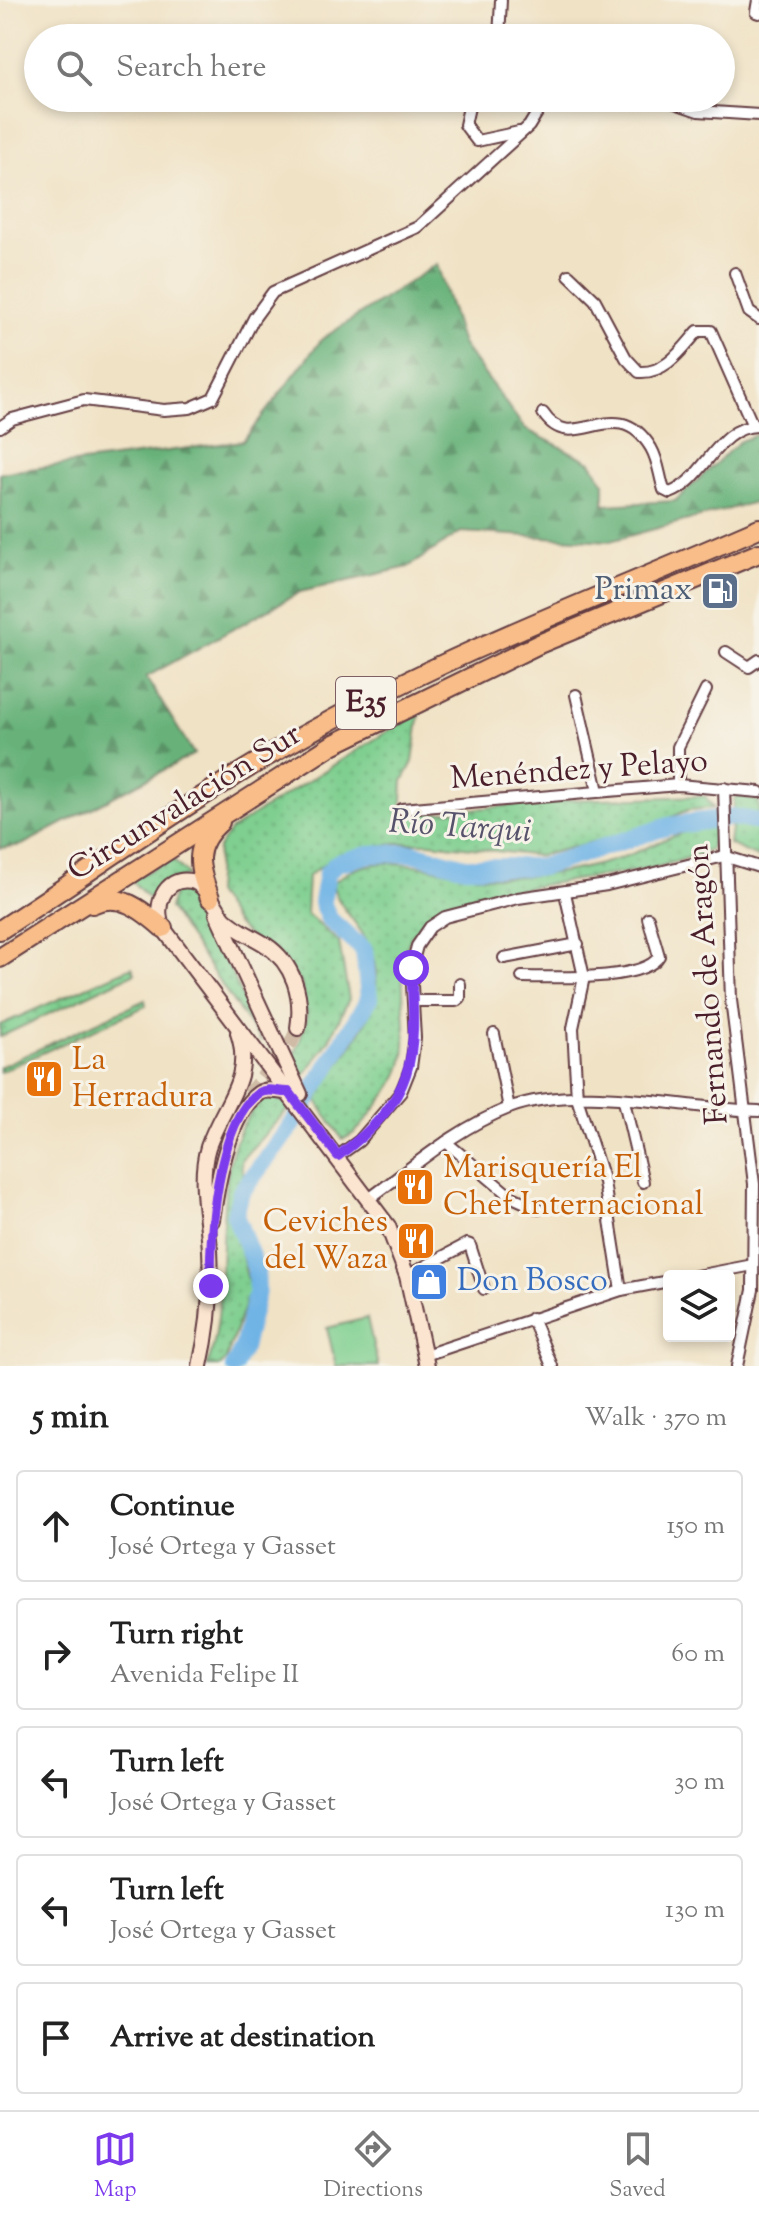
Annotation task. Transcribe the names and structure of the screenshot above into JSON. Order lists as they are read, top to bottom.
{
  "streets": {
    "highway": ["E35", "Circunvalación Sur"],
    "street": ["Menéndez y Pelayo", "Fernando de Aragón"]
  },
  "crossings": [
    ["Menéndez y Pelayo", "Fernando de Aragón"]
  ],
  "water": ["Río Tarqui"],
  "places": {
    "fuel station": ["Primax"],
    "restaurant": ["La Herradura", "Marisquería El Chef Internacional", "Ceviches del Waza"],
    "shop": ["Don Bosco"]
  },
  "page": {
    "search": "Search here",
    "heading": ["5 min", "Walk · 370 m"],
    "list": [
      ["Continue", "José Ortega y Gasset", "150 m"],
      ["Turn right", "Avenida Felipe II", "60 m"],
      ["Turn left", "José Ortega y Gasset", "30 m"],
      ["Turn left", "José Ortega y Gasset", "130 m"],
      "Arrive at destination"
    ],
    "nav": ["Map", "Directions", "Saved"]
  }
}
